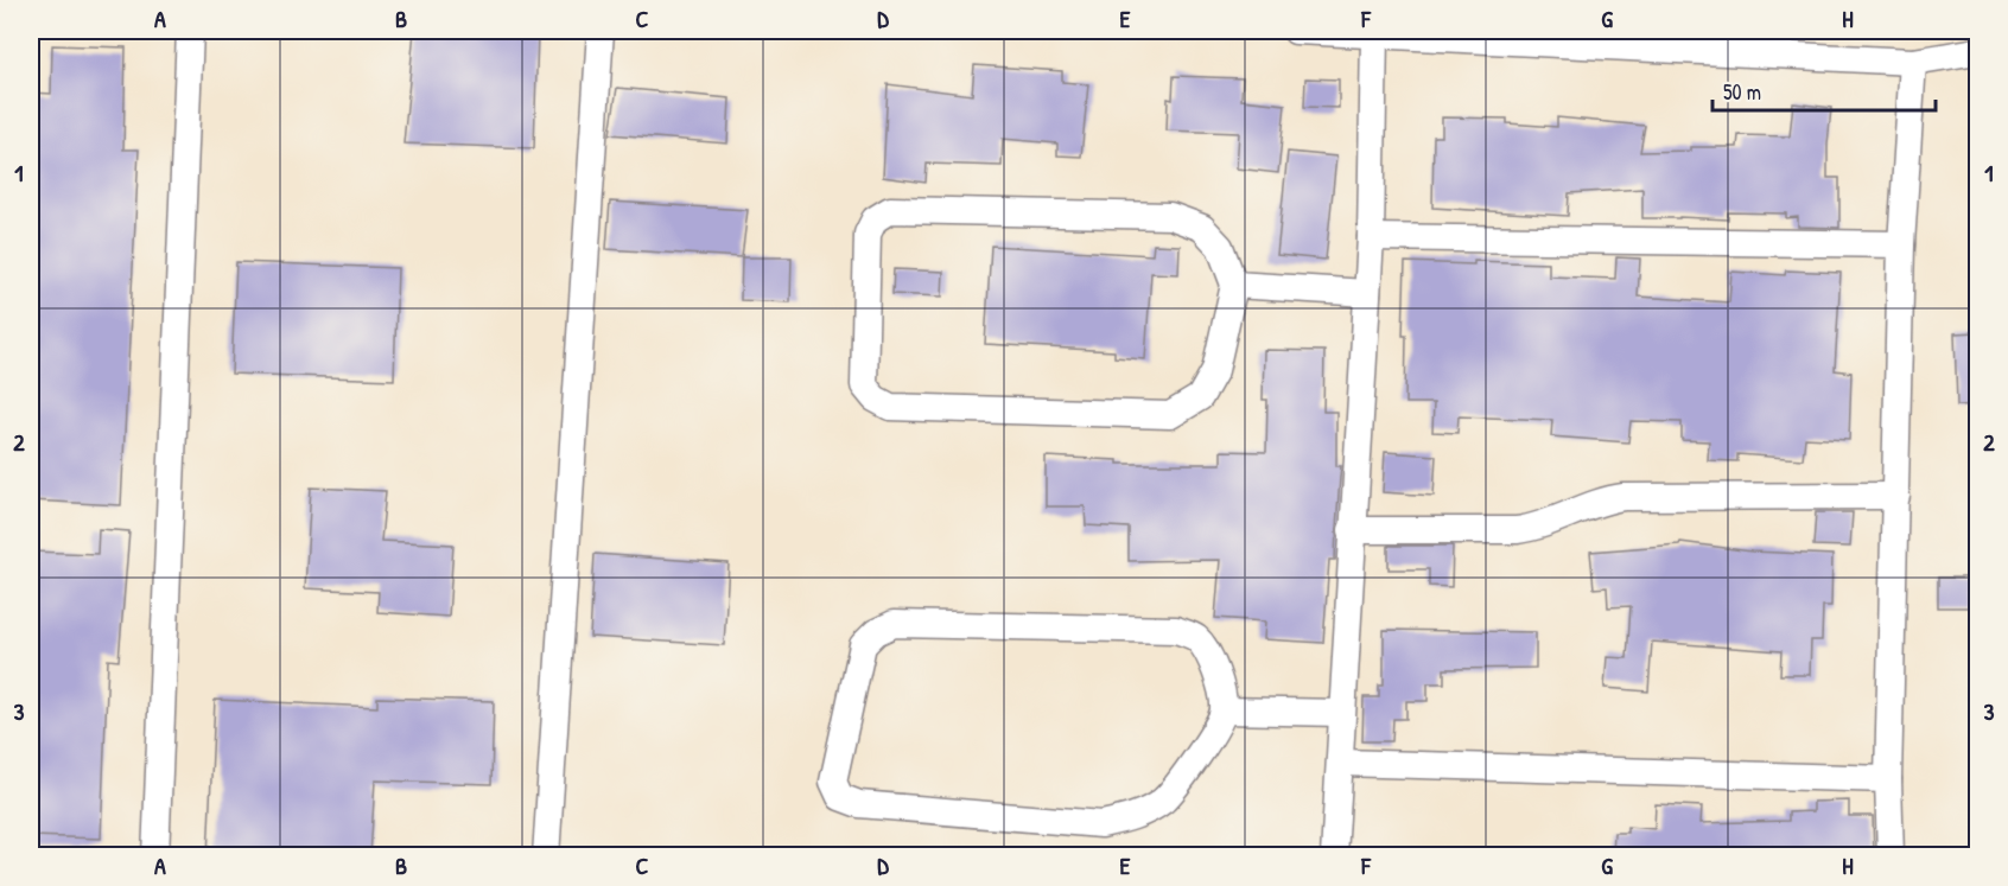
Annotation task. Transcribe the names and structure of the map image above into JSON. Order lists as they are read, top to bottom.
{
  "scale_bar": "50 m",
  "grid": {
    "columns": [
      "A",
      "B",
      "C",
      "D",
      "E",
      "F",
      "G",
      "H"
    ],
    "rows": ["1", "2", "3"]
  }
}
